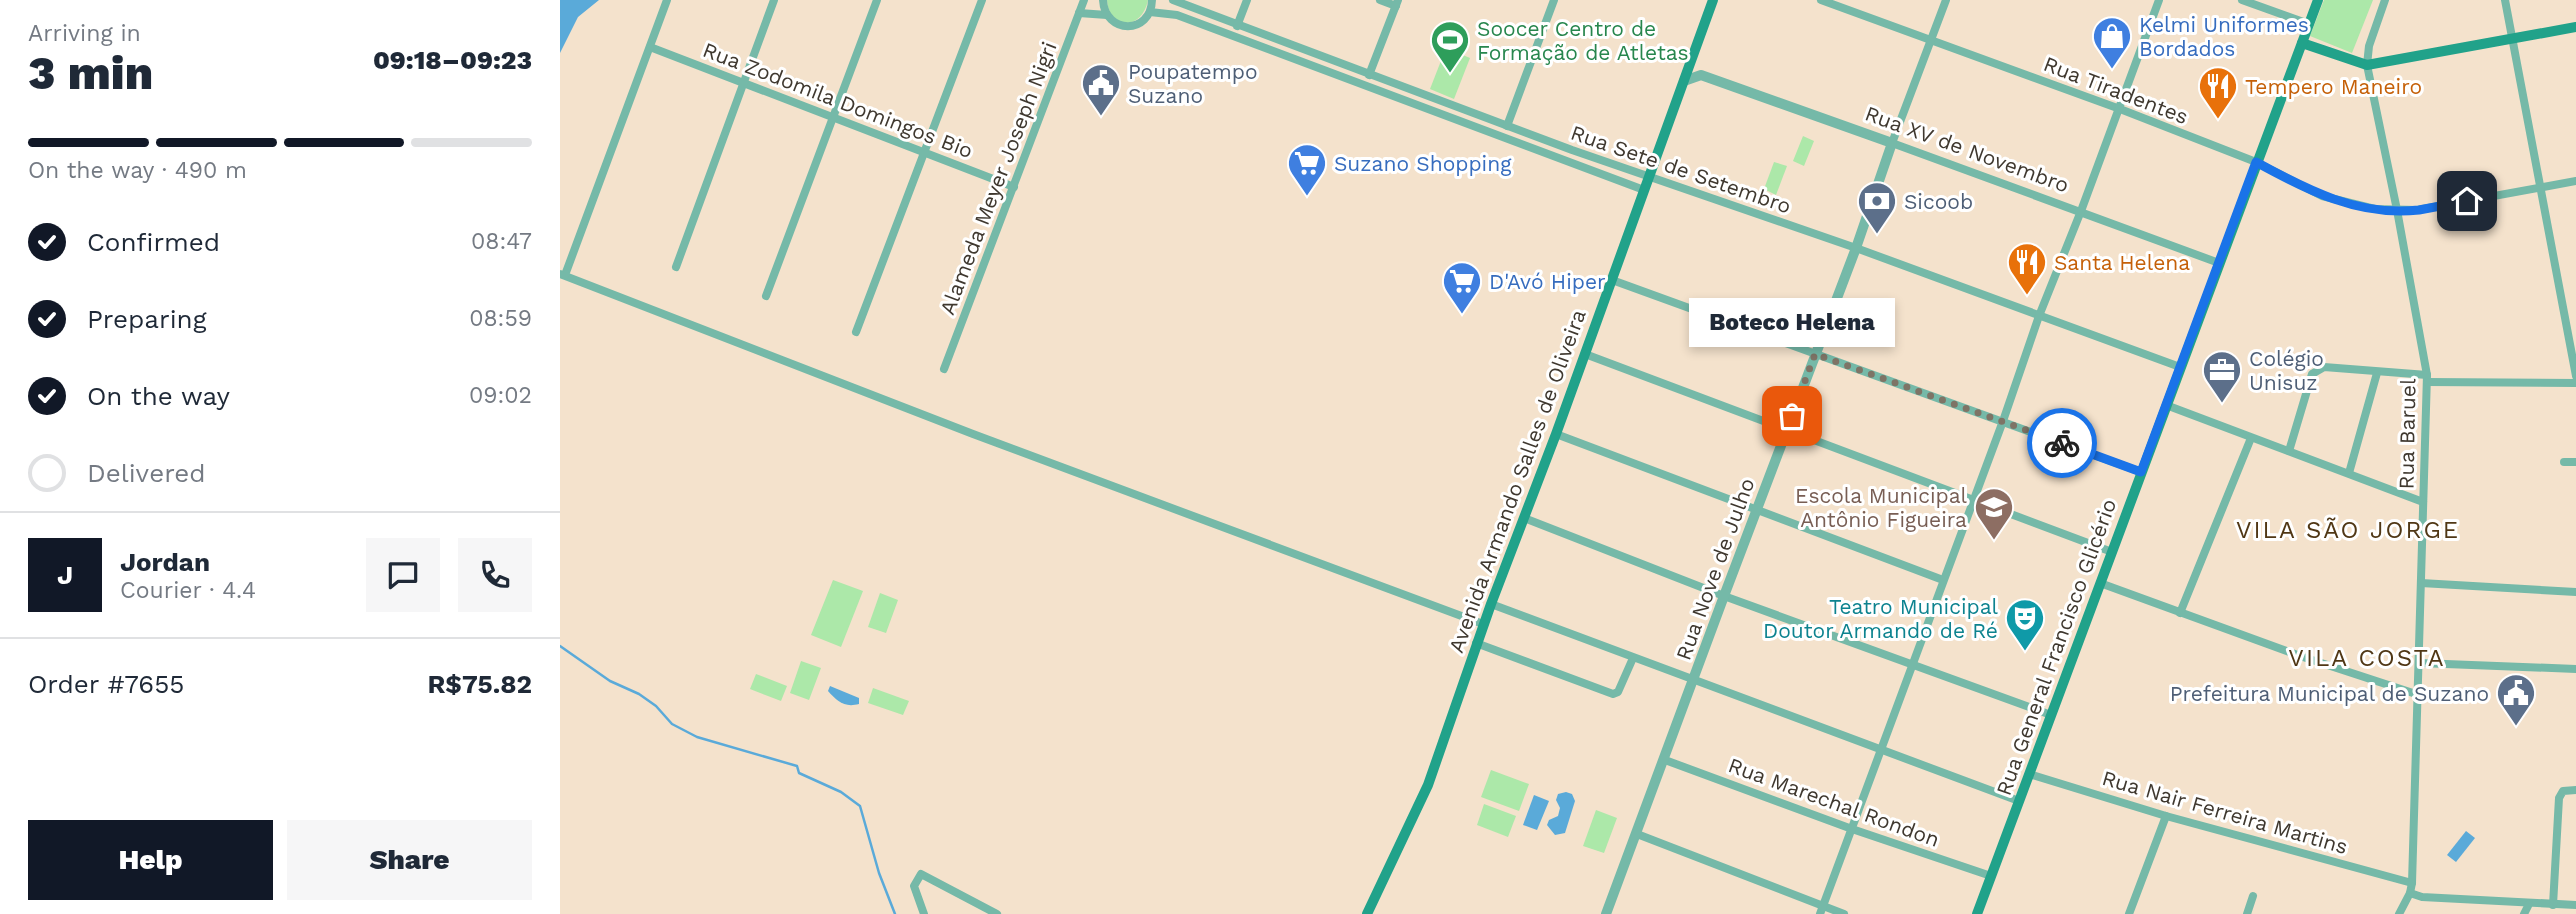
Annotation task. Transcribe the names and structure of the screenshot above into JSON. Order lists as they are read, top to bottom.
{
  "streets": {
    "main road": ["Avenida Armando Salles de Oliveira", "Rua General Francisco Glicério"],
    "street": [
      "Rua Tiradentes",
      "Rua Zodomila Domingos Bio",
      "Rua XV de Novembro",
      "Rua Sete de Setembro",
      "Alameda Meyer Joseph Nigri",
      "Rua Baruel",
      "Rua Nove de Julho",
      "Rua Marechal Rondon",
      "Rua Nair Ferreira Martins"
    ]
  },
  "crossings": [
    ["Rua Tiradentes", "Rua Baruel"],
    ["Rua Tiradentes", "Rua Nove de Julho"],
    ["Rua Tiradentes", "Rua General Francisco Glicério"],
    ["Rua Zodomila Domingos Bio", "Alameda Meyer Joseph Nigri"],
    ["Rua XV de Novembro", "Rua Nove de Julho"],
    ["Rua XV de Novembro", "Rua General Francisco Glicério"],
    ["Rua Sete de Setembro", "Avenida Armando Salles de Oliveira"],
    ["Rua Sete de Setembro", "Rua Nove de Julho"],
    ["Rua Sete de Setembro", "Rua General Francisco Glicério"],
    ["Rua Baruel", "Rua Nair Ferreira Martins"],
    ["Rua Nove de Julho", "Rua Marechal Rondon"],
    ["Rua General Francisco Glicério", "Rua Marechal Rondon"],
    ["Rua General Francisco Glicério", "Rua Nair Ferreira Martins"]
  ],
  "districts": ["VILA SÃO JORGE", "VILA COSTA"],
  "places": {
    "shop": ["Kelmi Uniformes Bordados"],
    "sports": ["Soocer Centro de Formação de Atletas"],
    "public building": ["Poupatempo Suzano", "Prefeitura Municipal de Suzano"],
    "restaurant": ["Tempero Maneiro", "Santa Helena"],
    "supermarket": ["Suzano Shopping", "D'Avó Hiper"],
    "bank": ["Sicoob"],
    "office": ["Colégio Unisuz"],
    "other": ["Boteco Helena"],
    "school or university": ["Escola Municipal Antônio Figueira"],
    "theatre": ["Teatro Municipal Doutor Armando de Ré"]
  },
  "page": {
    "heading": ["3 min", "Arriving in", "09:18–09:23"],
    "panel": [
      "Jordan",
      "Courier · 4.4",
      "Order #7655",
      "R$75.82"
    ],
    "bar": "On the way · 490 m",
    "list": [
      ["Confirmed", "08:47"],
      ["Preparing", "08:59"],
      ["On the way", "09:02"],
      "Delivered"
    ],
    "bubble": "Boteco Helena",
    "round": "J",
    "buttons": ["Help", "Share"]
  }
}
